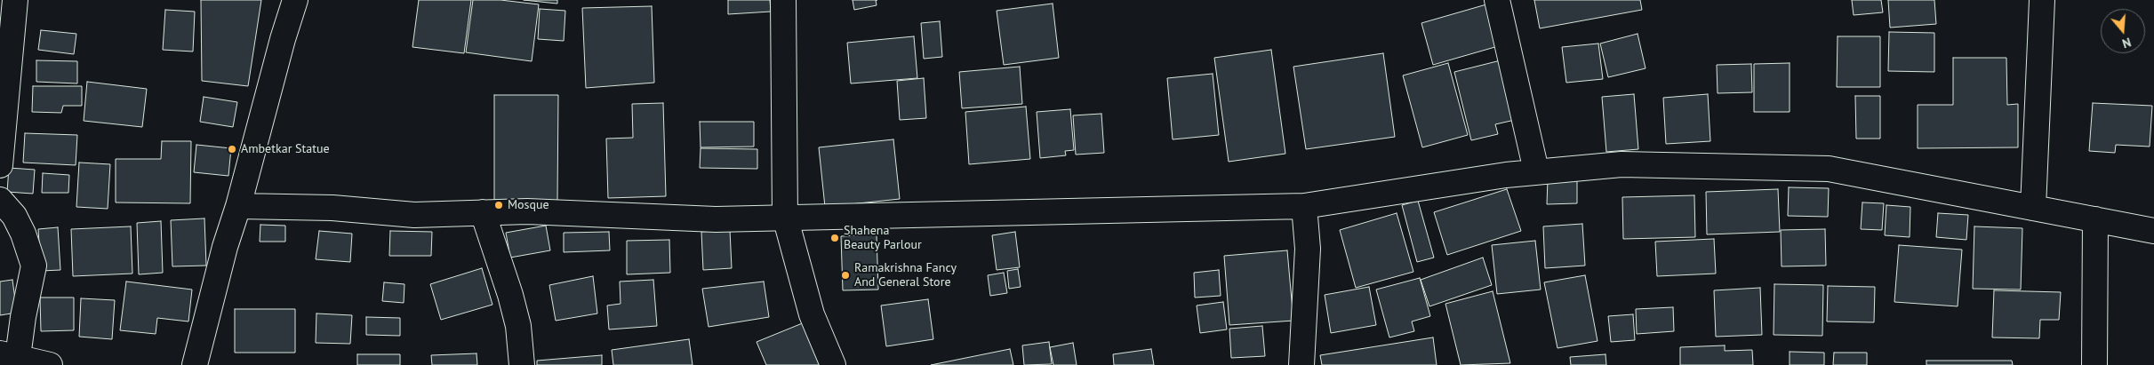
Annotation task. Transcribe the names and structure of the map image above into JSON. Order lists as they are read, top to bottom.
{
  "places": [
    "Ambetkar Statue",
    "Mosque",
    "Shahena Beauty Parlour",
    "Ramakrishna Fancy And General Store"
  ],
  "north": "bottom"
}
